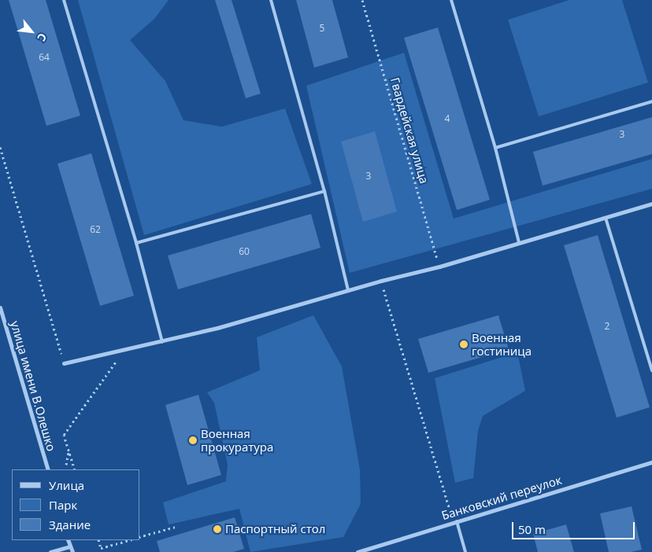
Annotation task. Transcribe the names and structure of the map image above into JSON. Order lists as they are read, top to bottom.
{
  "streets": {
    "street": ["улица имени В.Олешко", "Банковский переулок"],
    "path": ["Гвардейская улица"]
  },
  "places": ["Военная гостиница", "Военная прокуратура", "Паспортный стол"],
  "house_numbers": [
    "5",
    "64",
    "4",
    "3",
    "3",
    "62",
    "60",
    "2"
  ],
  "legend": ["Улица", "Парк", "Здание"],
  "scale_bar": "50 m",
  "north": "bottom right"
}
